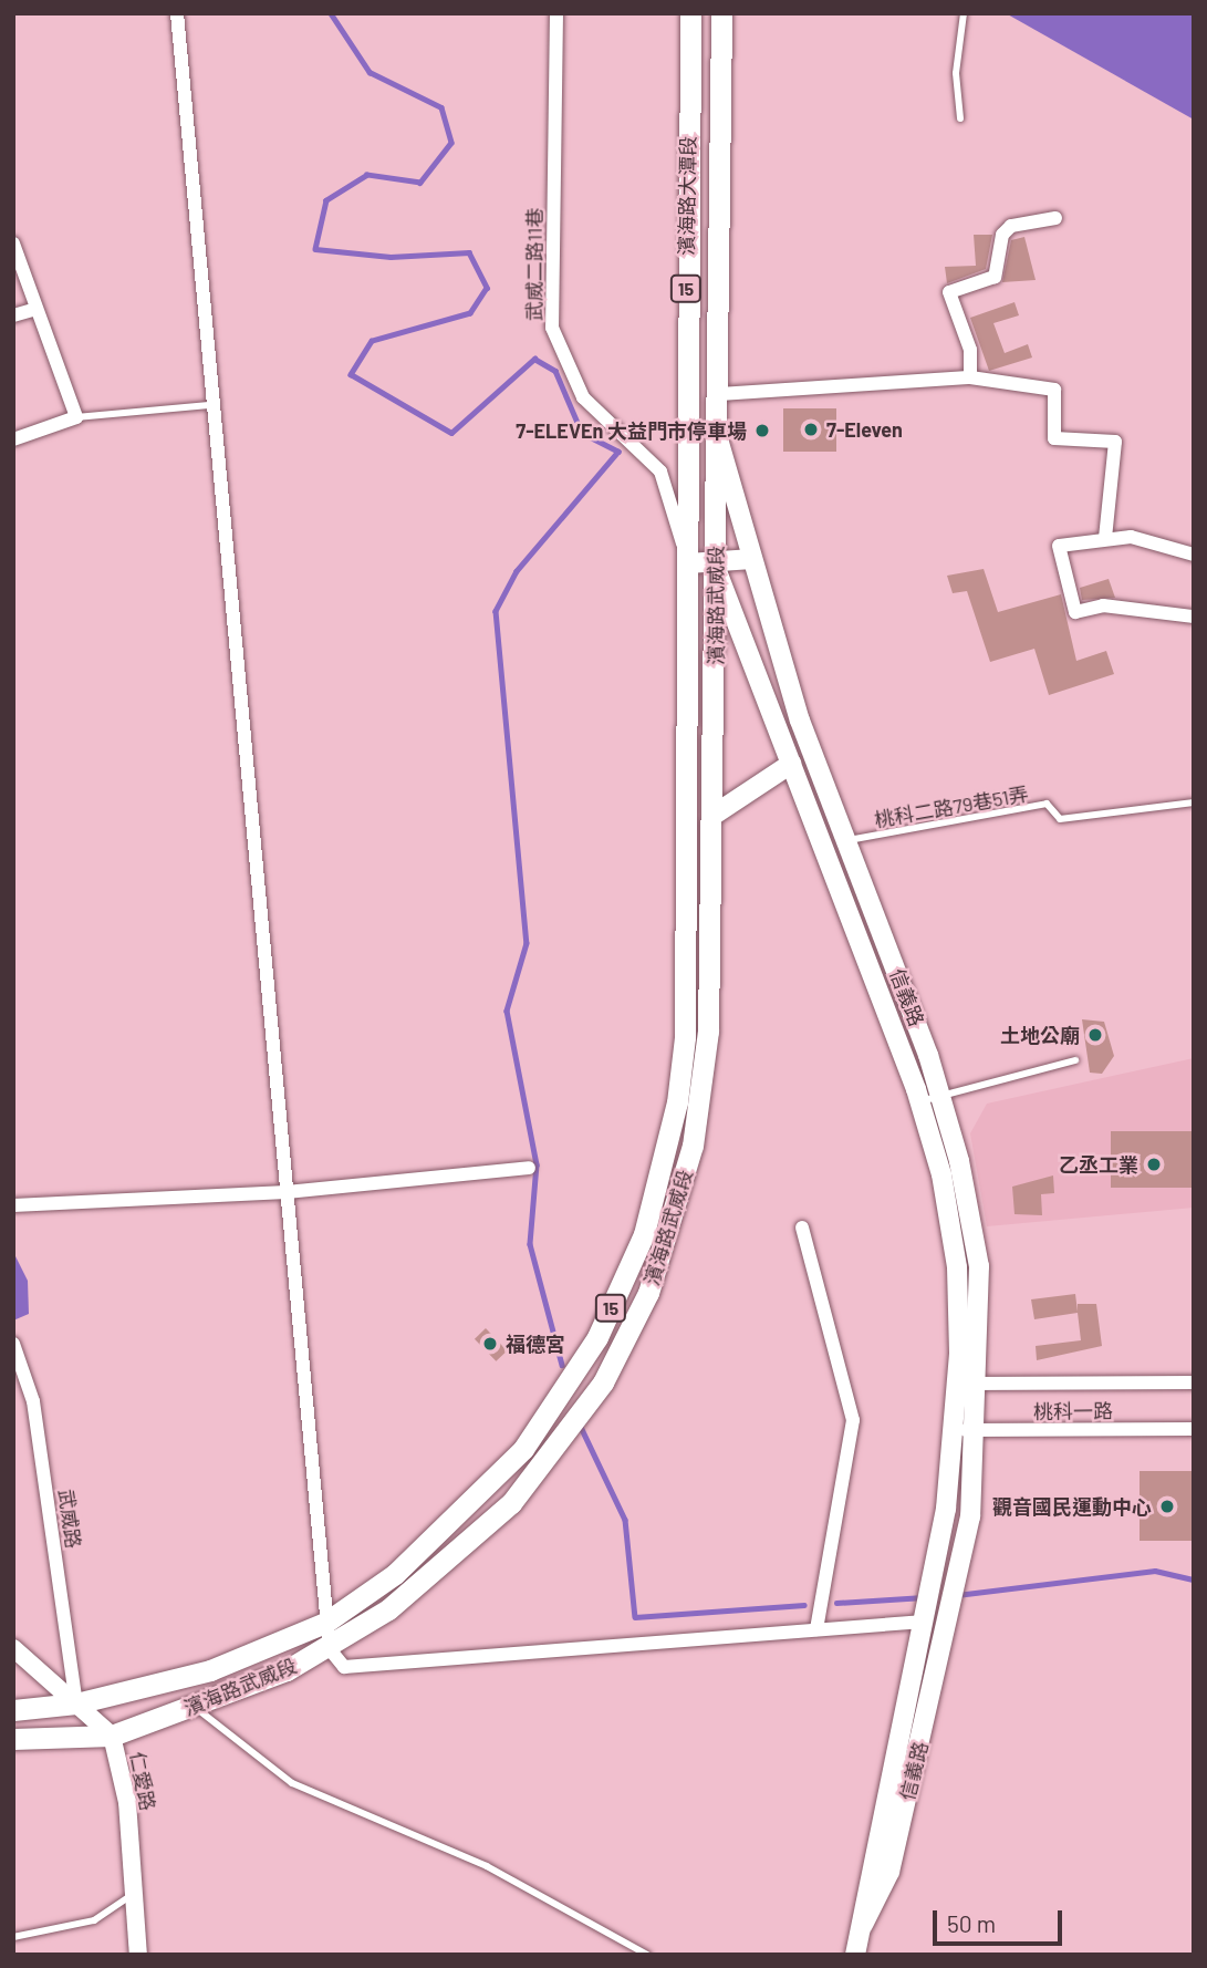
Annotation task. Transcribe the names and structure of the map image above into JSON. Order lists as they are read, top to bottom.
{
  "streets": {
    "main road": [
      "濱海路大潭段",
      "15",
      "濱海路武威段",
      "信義路"
    ],
    "street": [
      "武威二路11巷",
      "桃科一路",
      "武威路",
      "仁愛路"
    ],
    "lane": ["桃科二路79巷51弄"]
  },
  "crossings": [
    ["濱海路大潭段", "武威二路11巷"],
    ["濱海路大潭段", "濱海路武威段"],
    ["濱海路大潭段", "信義路"],
    ["武威二路11巷", "濱海路武威段"],
    ["濱海路武威段", "信義路"],
    ["濱海路武威段", "武威路"],
    ["濱海路武威段", "仁愛路"],
    ["桃科二路79巷51弄", "信義路"],
    ["信義路", "桃科一路"],
    ["武威路", "仁愛路"]
  ],
  "places": [
    "7-Eleven",
    "7-ELEVEn 大益門市停車場",
    "土地公廟",
    "乙丞工業",
    "福德宮",
    "觀音國民運動中心"
  ],
  "scale_bar": "50 m"
}
